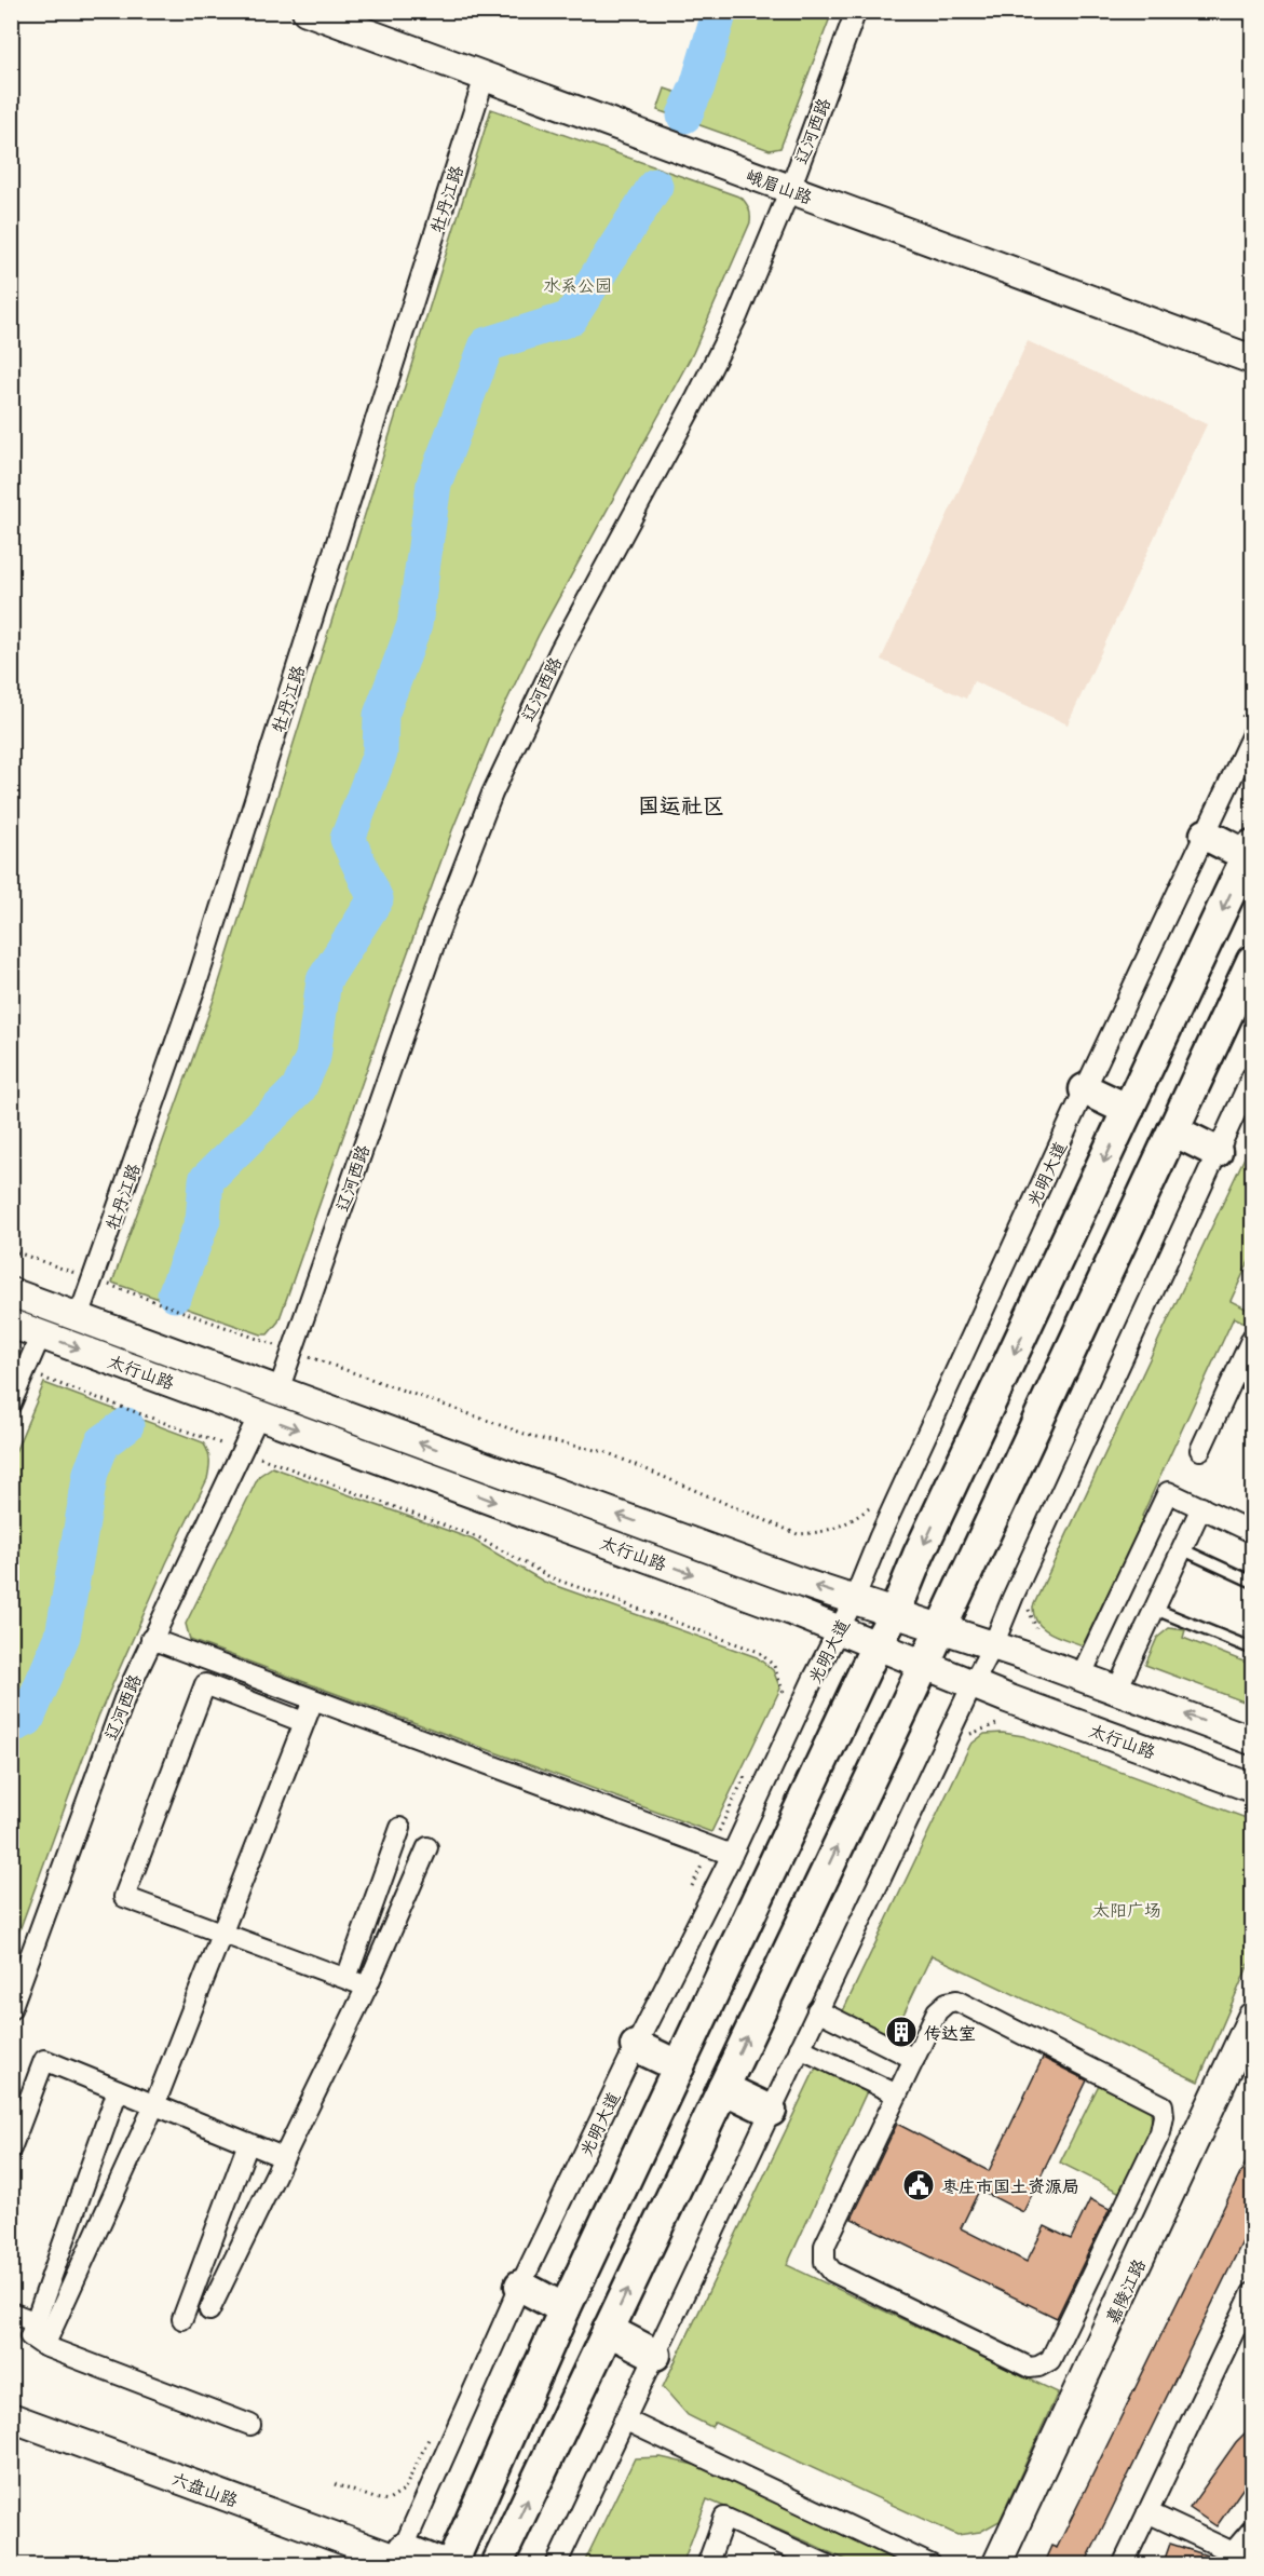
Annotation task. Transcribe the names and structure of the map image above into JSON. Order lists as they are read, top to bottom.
{
  "streets": {
    "main road": [
      "峨眉山路",
      "太行山路",
      "嘉陵江路",
      "六盘山路"
    ],
    "street": ["辽河西路", "牡丹江路", "光明大道"]
  },
  "crossings": [
    ["辽河西路", "峨眉山路"],
    ["辽河西路", "太行山路"],
    ["峨眉山路", "牡丹江路"],
    ["牡丹江路", "太行山路"],
    ["光明大道", "太行山路"],
    ["光明大道", "六盘山路"]
  ],
  "districts": ["国运社区"],
  "parks": ["水系公园", "太阳广场"],
  "places": {
    "building": ["传达室"],
    "public building": ["枣庄市国土资源局"]
  }
}
